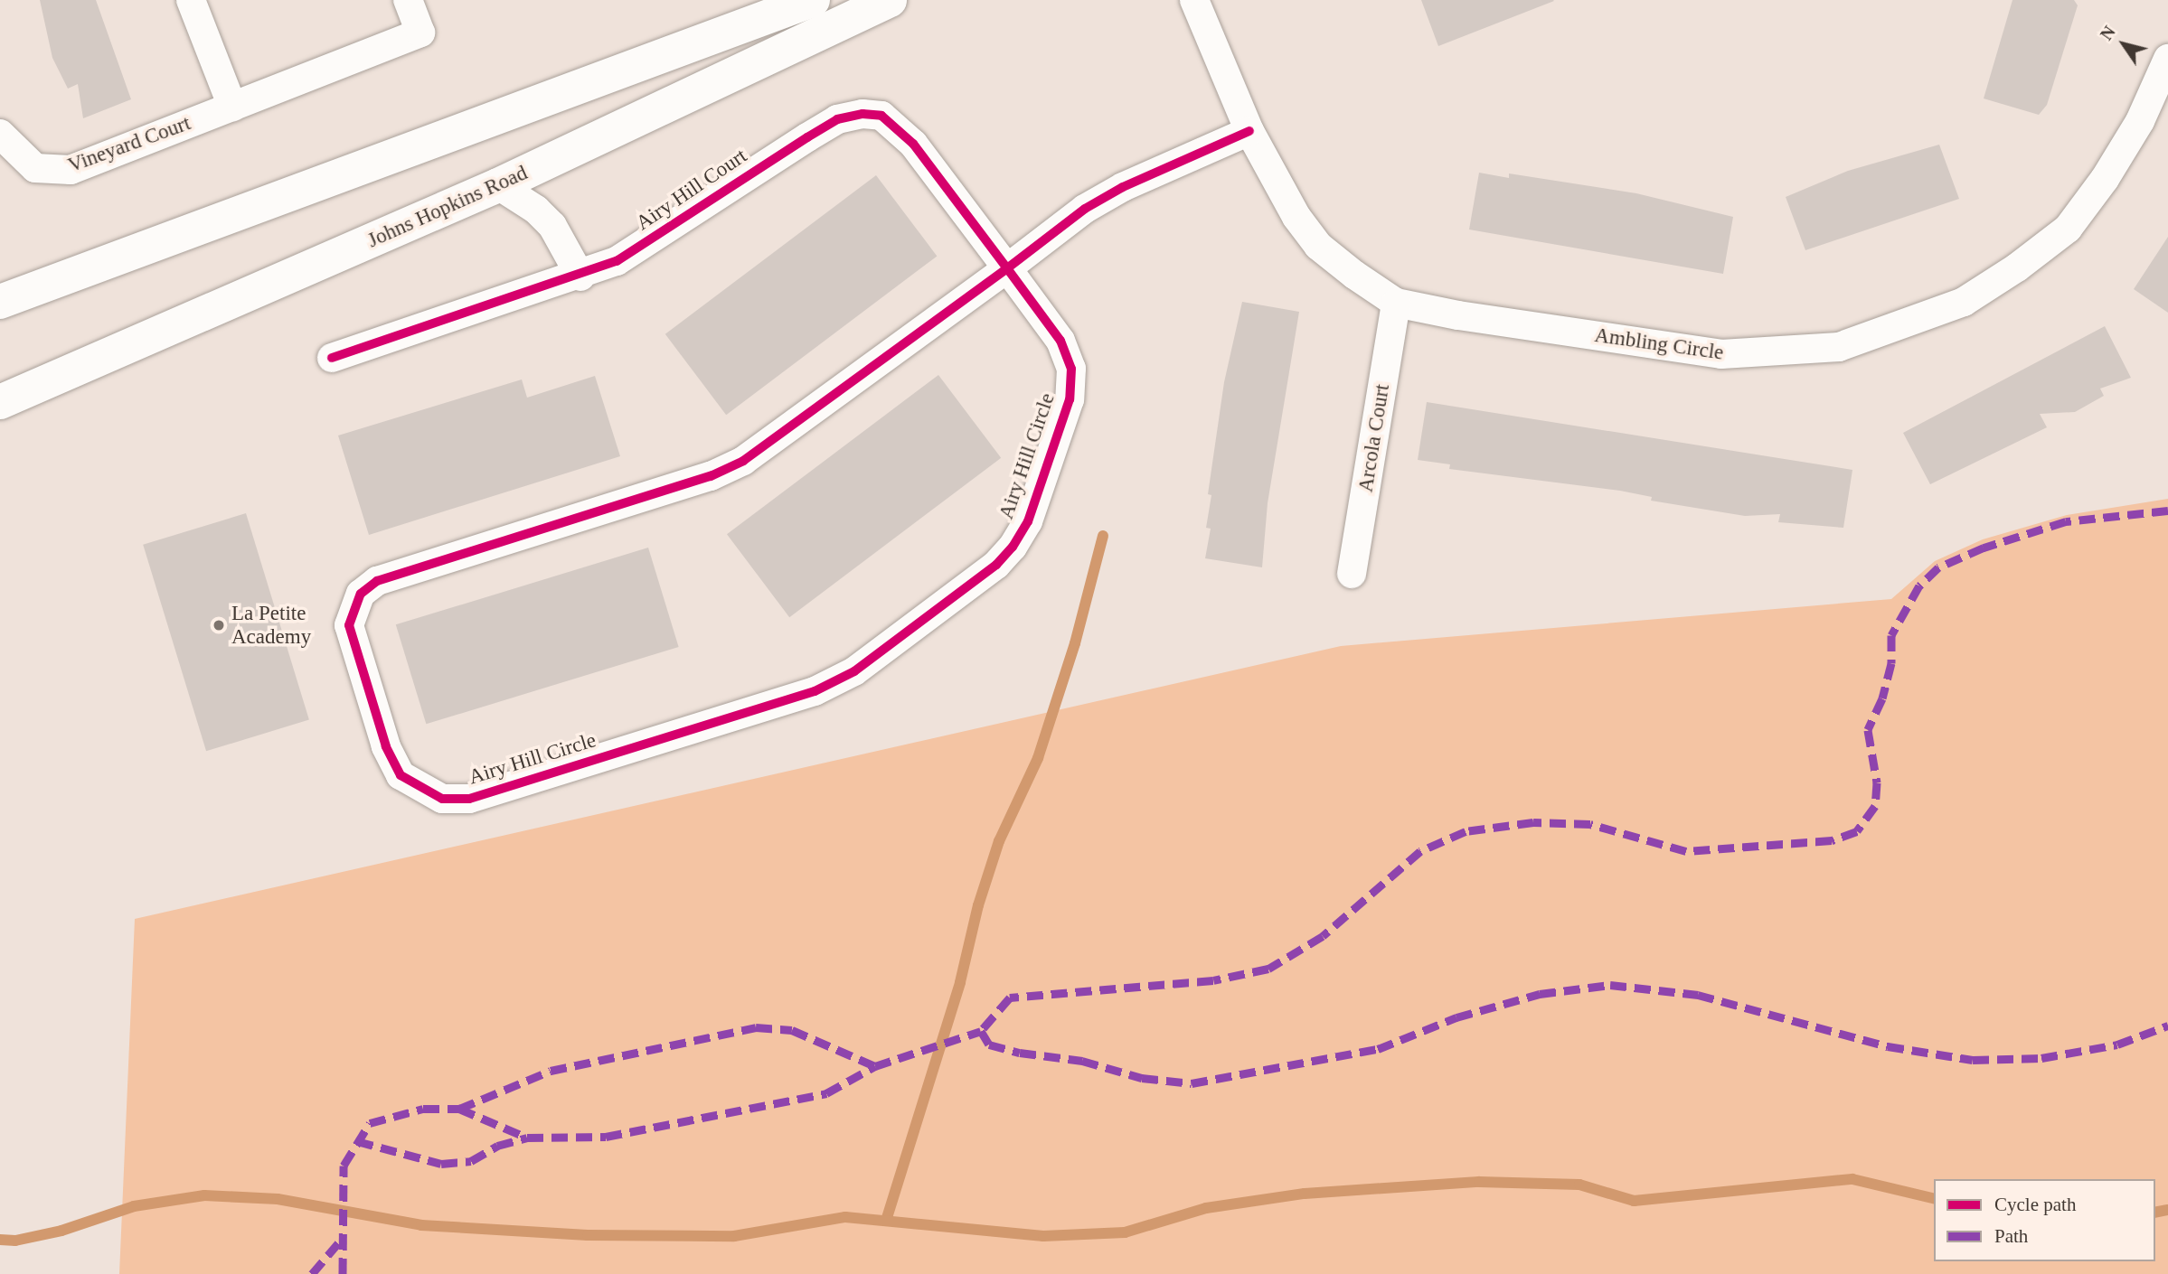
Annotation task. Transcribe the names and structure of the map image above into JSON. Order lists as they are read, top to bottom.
{
  "streets": {
    "street": [
      "Vineyard Court",
      "Airy Hill Court",
      "Johns Hopkins Road",
      "Ambling Circle",
      "Arcola Court",
      "Airy Hill Circle"
    ]
  },
  "crossings": [
    ["Airy Hill Court", "Airy Hill Circle"],
    ["Ambling Circle", "Arcola Court"],
    ["Ambling Circle", "Airy Hill Circle"]
  ],
  "places": ["La Petite Academy"],
  "legend": ["Cycle path", "Path"],
  "north": "top left"
}
